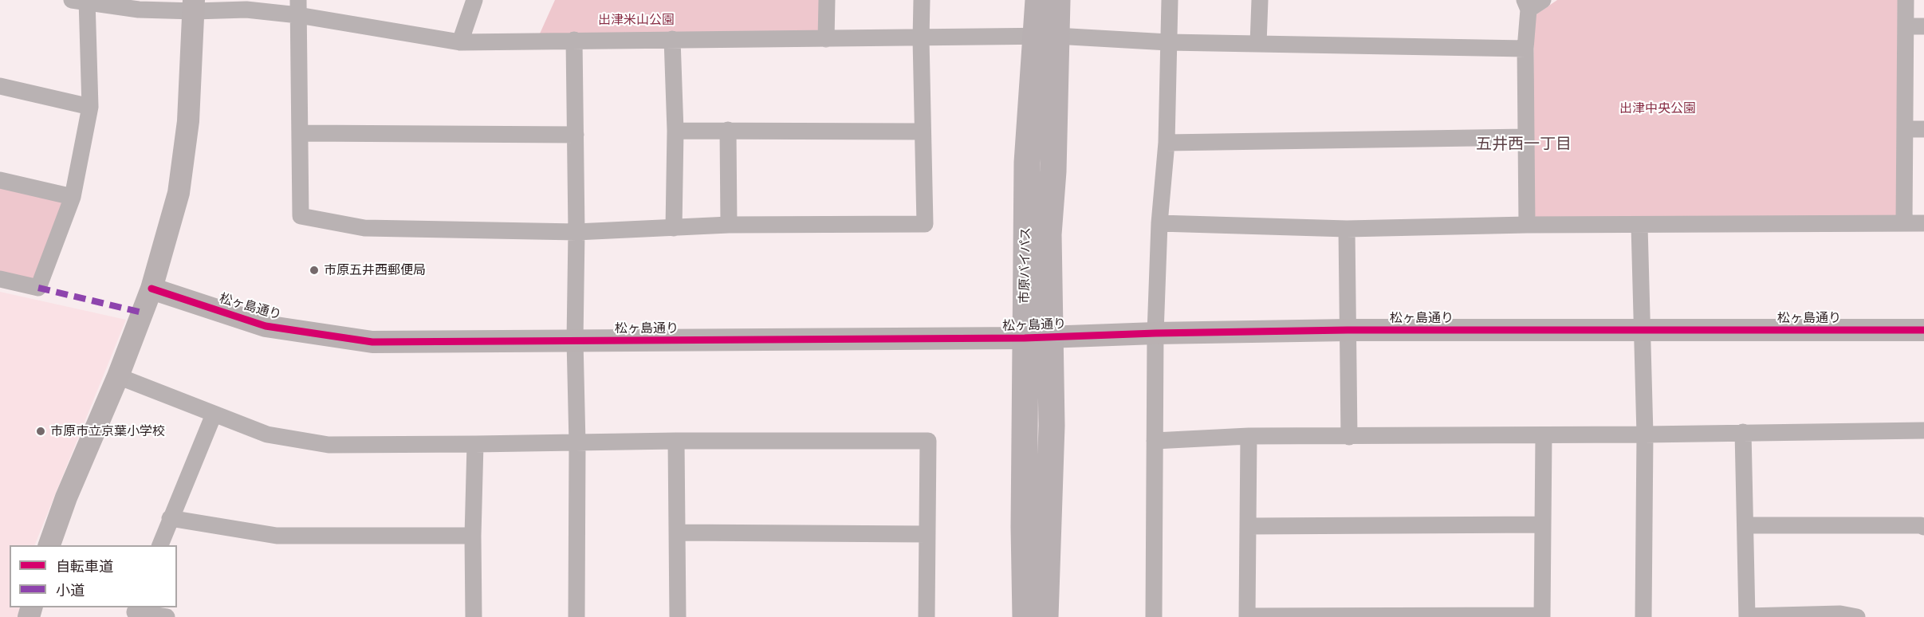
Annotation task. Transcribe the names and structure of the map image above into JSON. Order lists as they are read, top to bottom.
{
  "streets": {
    "highway": ["市原バイパス"],
    "street": ["松ヶ島通り"]
  },
  "crossings": [
    ["市原バイパス", "松ヶ島通り"]
  ],
  "districts": ["五井西一丁目"],
  "parks": ["出津米山公園", "出津中央公園"],
  "places": ["市原五井西郵便局", "市原市立京葉小学校"],
  "legend": ["自転車道", "小道"]
}
